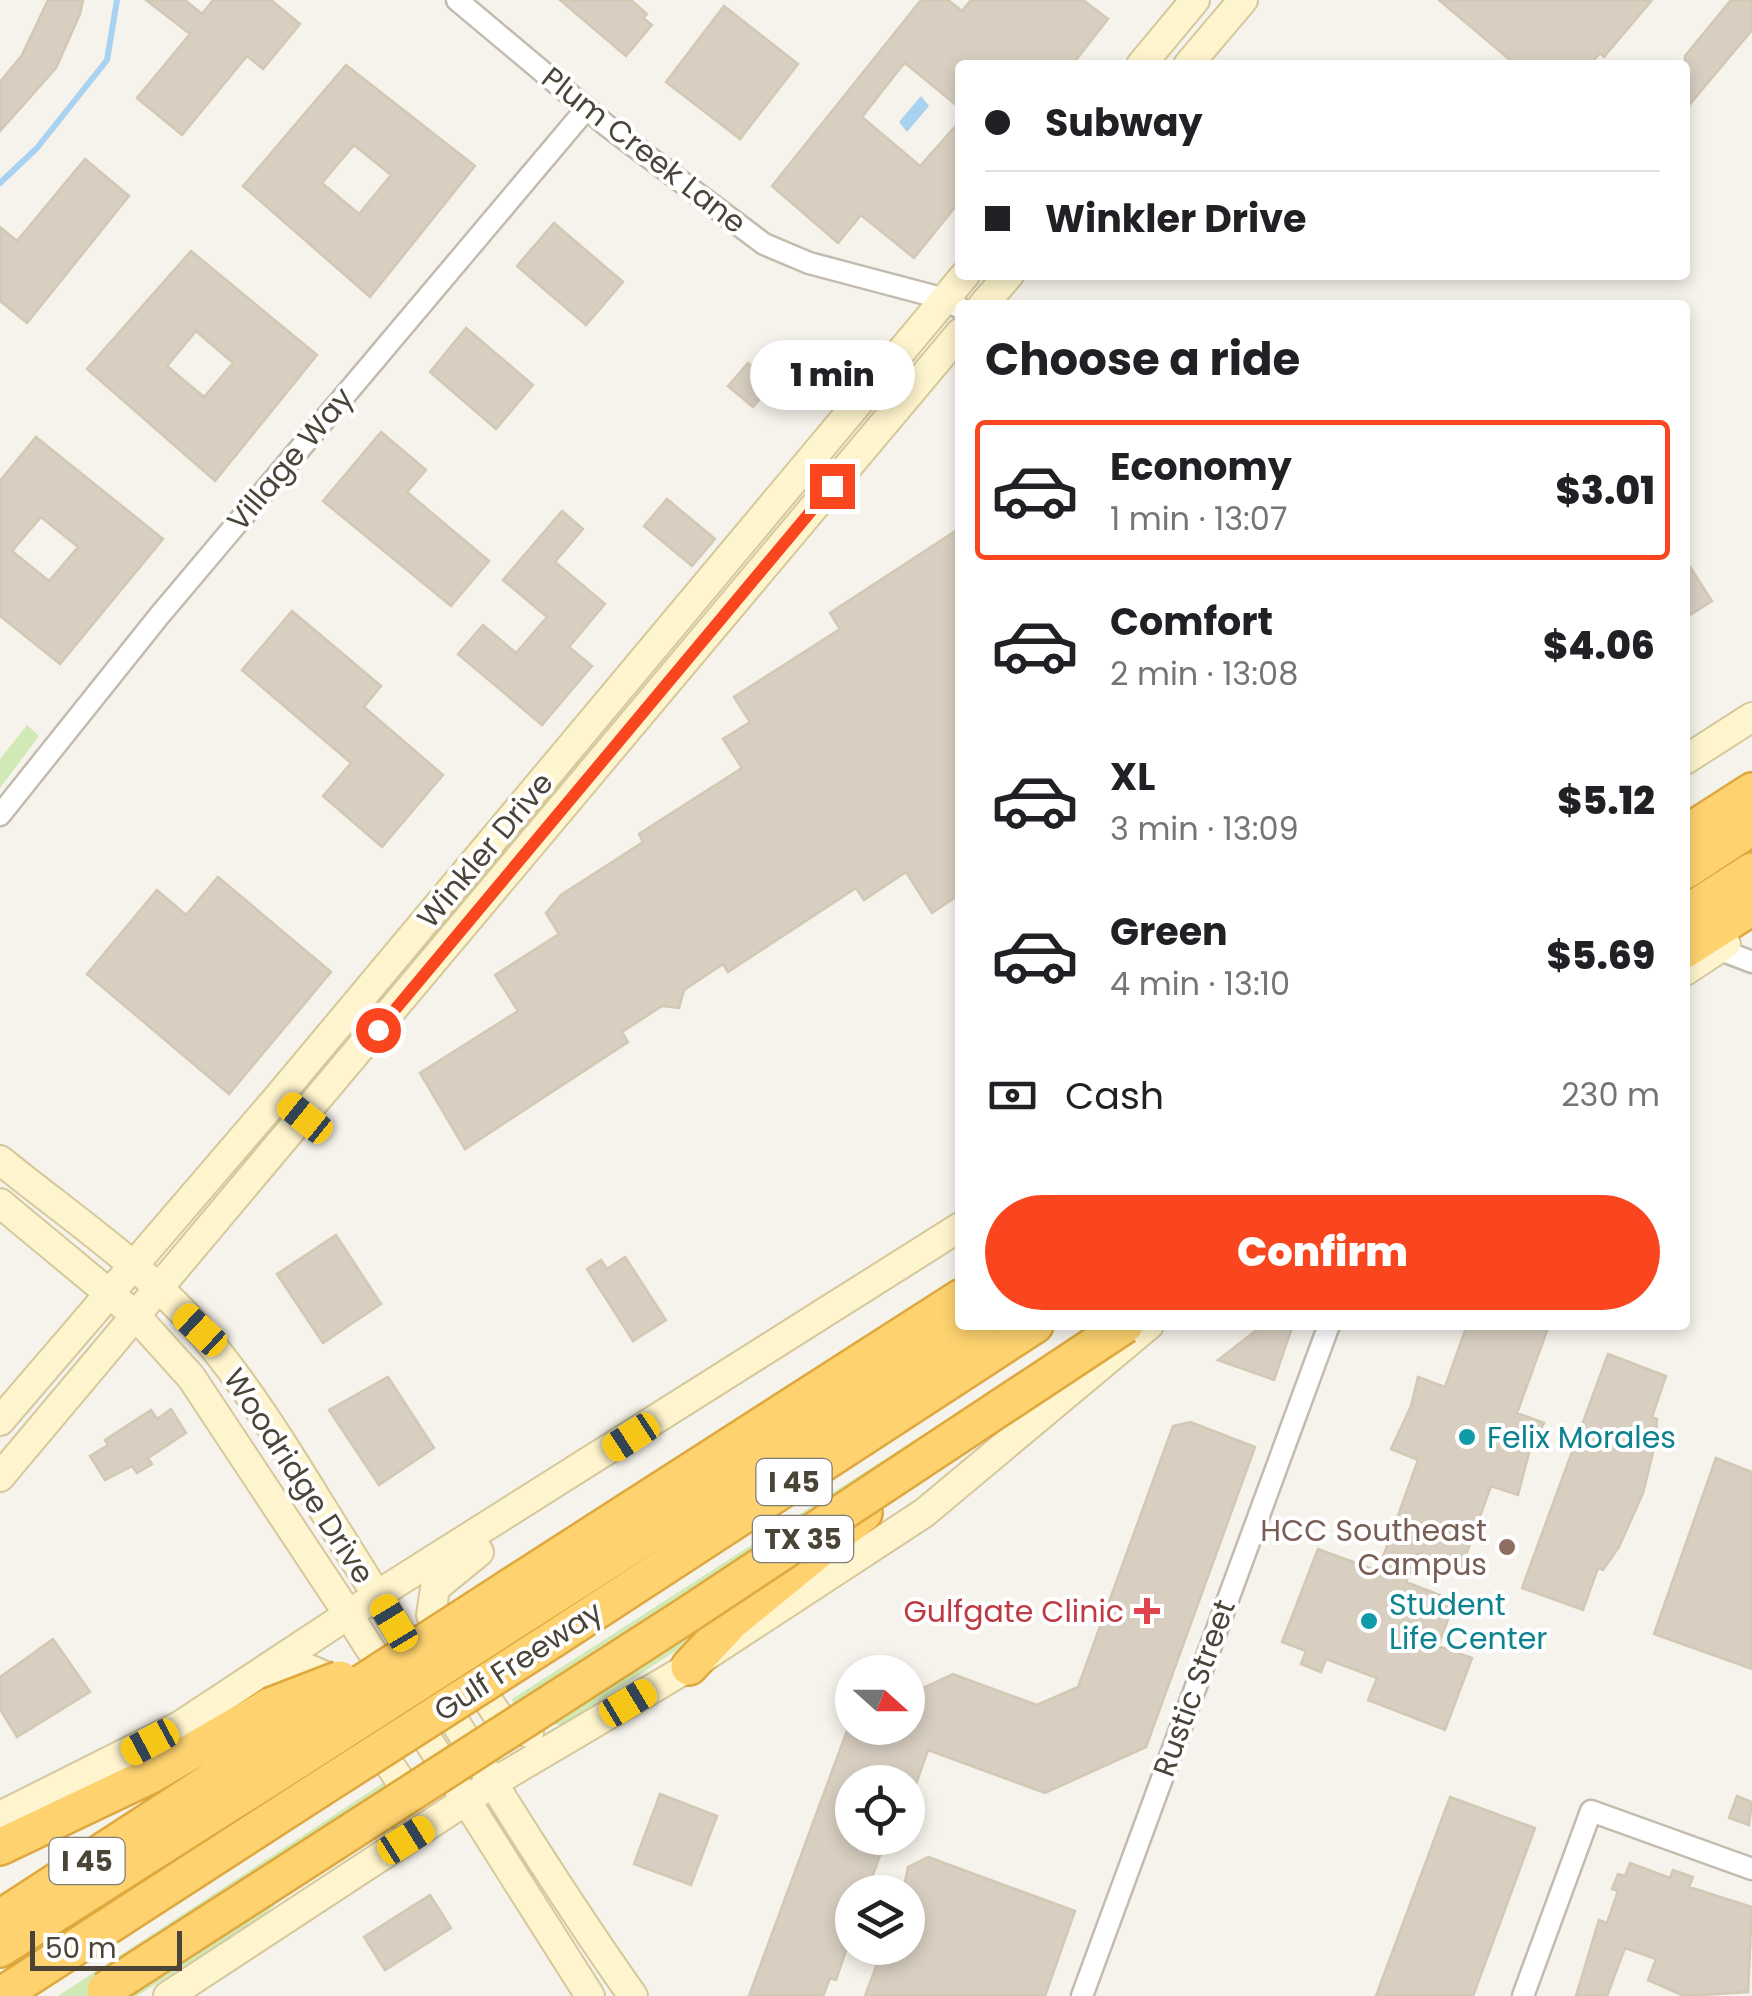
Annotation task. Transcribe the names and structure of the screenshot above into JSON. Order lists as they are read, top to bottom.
{
  "streets": {
    "highway": ["I 45", "TX 35", "Gulf Freeway"],
    "main road": ["Winkler Drive", "Woodridge Drive"],
    "street": ["Plum Creek Lane", "Village Way", "Rustic Street"]
  },
  "crossings": [
    ["Plum Creek Lane", "Village Way"],
    ["Plum Creek Lane", "Winkler Drive"],
    ["Winkler Drive", "Woodridge Drive"]
  ],
  "places": {
    "other": ["Felix Morales", "HCC Southeast Campus", "Student Life Center"],
    "health": ["Gulfgate Clinic"]
  },
  "scale_bar": "50 m",
  "north": "right",
  "page": {
    "banner": ["Subway", "Winkler Drive"],
    "heading": "Choose a ride",
    "bubble": "1 min",
    "list": [
      {
        "name": "Economy",
        "note": "1 min · 13:07",
        "value": "$3.01"
      },
      {
        "name": "Comfort",
        "note": "2 min · 13:08",
        "value": "$4.06"
      },
      {
        "name": "XL",
        "note": "3 min · 13:09",
        "value": "$5.12"
      },
      {
        "name": "Green",
        "note": "4 min · 13:10",
        "value": "$5.69"
      }
    ],
    "pay": ["Cash", "230 m"],
    "buttons": "Confirm",
    "scale": "50 m"
  }
}
